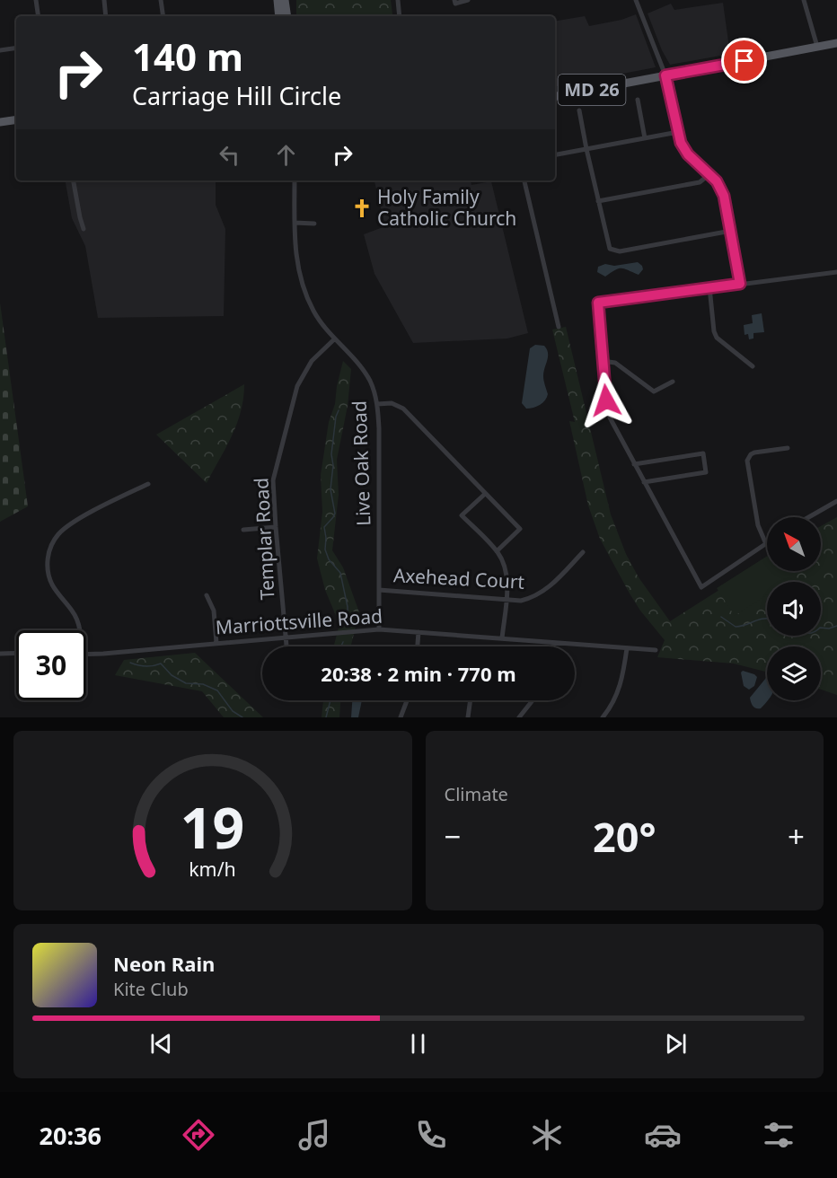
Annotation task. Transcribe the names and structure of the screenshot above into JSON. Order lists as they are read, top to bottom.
{
  "streets": {
    "main road": ["MD 26"],
    "street": [
      "Live Oak Road",
      "Templar Road",
      "Axehead Court",
      "Marriottsville Road"
    ]
  },
  "crossings": [
    ["Live Oak Road", "Templar Road"],
    ["Live Oak Road", "Axehead Court"],
    ["Live Oak Road", "Marriottsville Road"],
    ["Templar Road", "Marriottsville Road"]
  ],
  "places": {
    "church": ["Holy Family Catholic Church"]
  },
  "north": "top left",
  "page": {
    "turn": ["140 m", "Carriage Hill Circle"],
    "limit": "30",
    "trip": "20:38 · 2 min · 770 m",
    "tile": "Climate",
    "heat": ["−", "20°", "+"],
    "song": ["Neon Rain", "Kite Club"],
    "tabs": "20:36",
    "gauge": ["19", "km/h"]
  }
}
